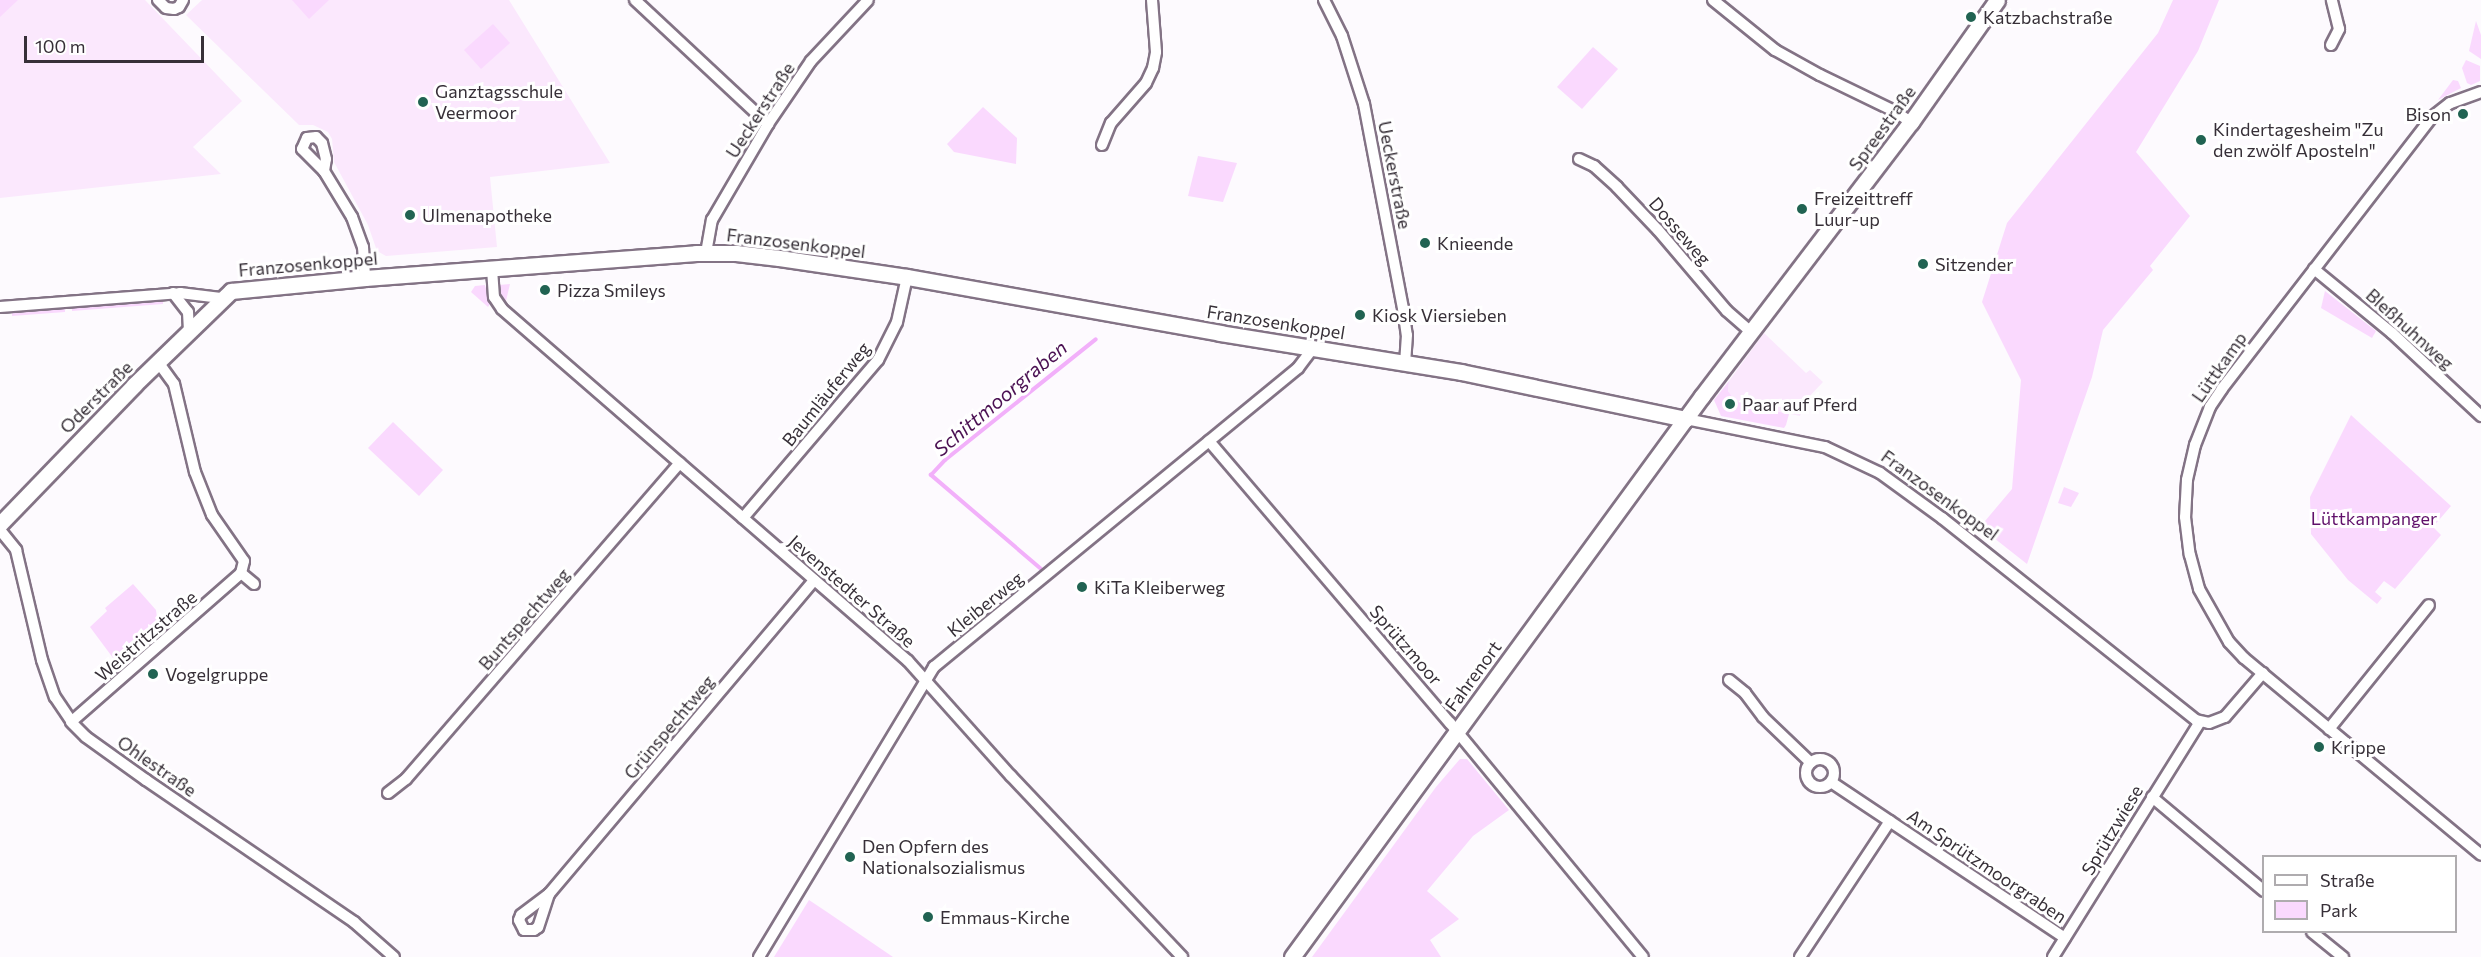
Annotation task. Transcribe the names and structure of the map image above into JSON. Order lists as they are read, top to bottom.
{
  "streets": {
    "street": [
      "Ueckerstraße",
      "Spreestraße",
      "Dosseweg",
      "Franzosenkoppel",
      "Bleßhuhnweg",
      "Lüttkamp",
      "Baumläuferweg",
      "Oderstraße",
      "Jevenstedter Straße",
      "Kleiberweg",
      "Buntspechtweg",
      "Weistritzstraße",
      "Sprützmoor",
      "Fahrenort",
      "Grünspechtweg",
      "Ohlestraße",
      "Sprützwiese",
      "Am Sprützmoorgraben"
    ]
  },
  "crossings": [
    ["Ueckerstraße", "Franzosenkoppel"],
    ["Spreestraße", "Dosseweg"],
    ["Spreestraße", "Franzosenkoppel"],
    ["Spreestraße", "Fahrenort"],
    ["Franzosenkoppel", "Baumläuferweg"],
    ["Franzosenkoppel", "Oderstraße"],
    ["Franzosenkoppel", "Jevenstedter Straße"],
    ["Franzosenkoppel", "Kleiberweg"],
    ["Franzosenkoppel", "Fahrenort"],
    ["Franzosenkoppel", "Sprützwiese"],
    ["Bleßhuhnweg", "Lüttkamp"],
    ["Baumläuferweg", "Jevenstedter Straße"],
    ["Jevenstedter Straße", "Kleiberweg"],
    ["Jevenstedter Straße", "Buntspechtweg"],
    ["Jevenstedter Straße", "Grünspechtweg"],
    ["Kleiberweg", "Sprützmoor"],
    ["Weistritzstraße", "Ohlestraße"],
    ["Sprützmoor", "Fahrenort"],
    ["Sprützwiese", "Am Sprützmoorgraben"]
  ],
  "water": ["Schittmoorgraben"],
  "parks": ["Lüttkampanger"],
  "places": [
    "Katzbachstraße",
    "Ganztagsschule Veermoor",
    "Bison",
    "Kindertagesheim \"Zu den zwölf Aposteln\"",
    "Freizeittreff Luur-up",
    "Ulmenapotheke",
    "Knieende",
    "Sitzender",
    "Pizza Smileys",
    "Kiosk Viersieben",
    "Paar auf Pferd",
    "KiTa Kleiberweg",
    "Vogelgruppe",
    "Krippe",
    "Den Opfern des Nationalsozialismus",
    "Emmaus-Kirche"
  ],
  "legend": ["Straße", "Park"],
  "scale_bar": "100 m"
}
